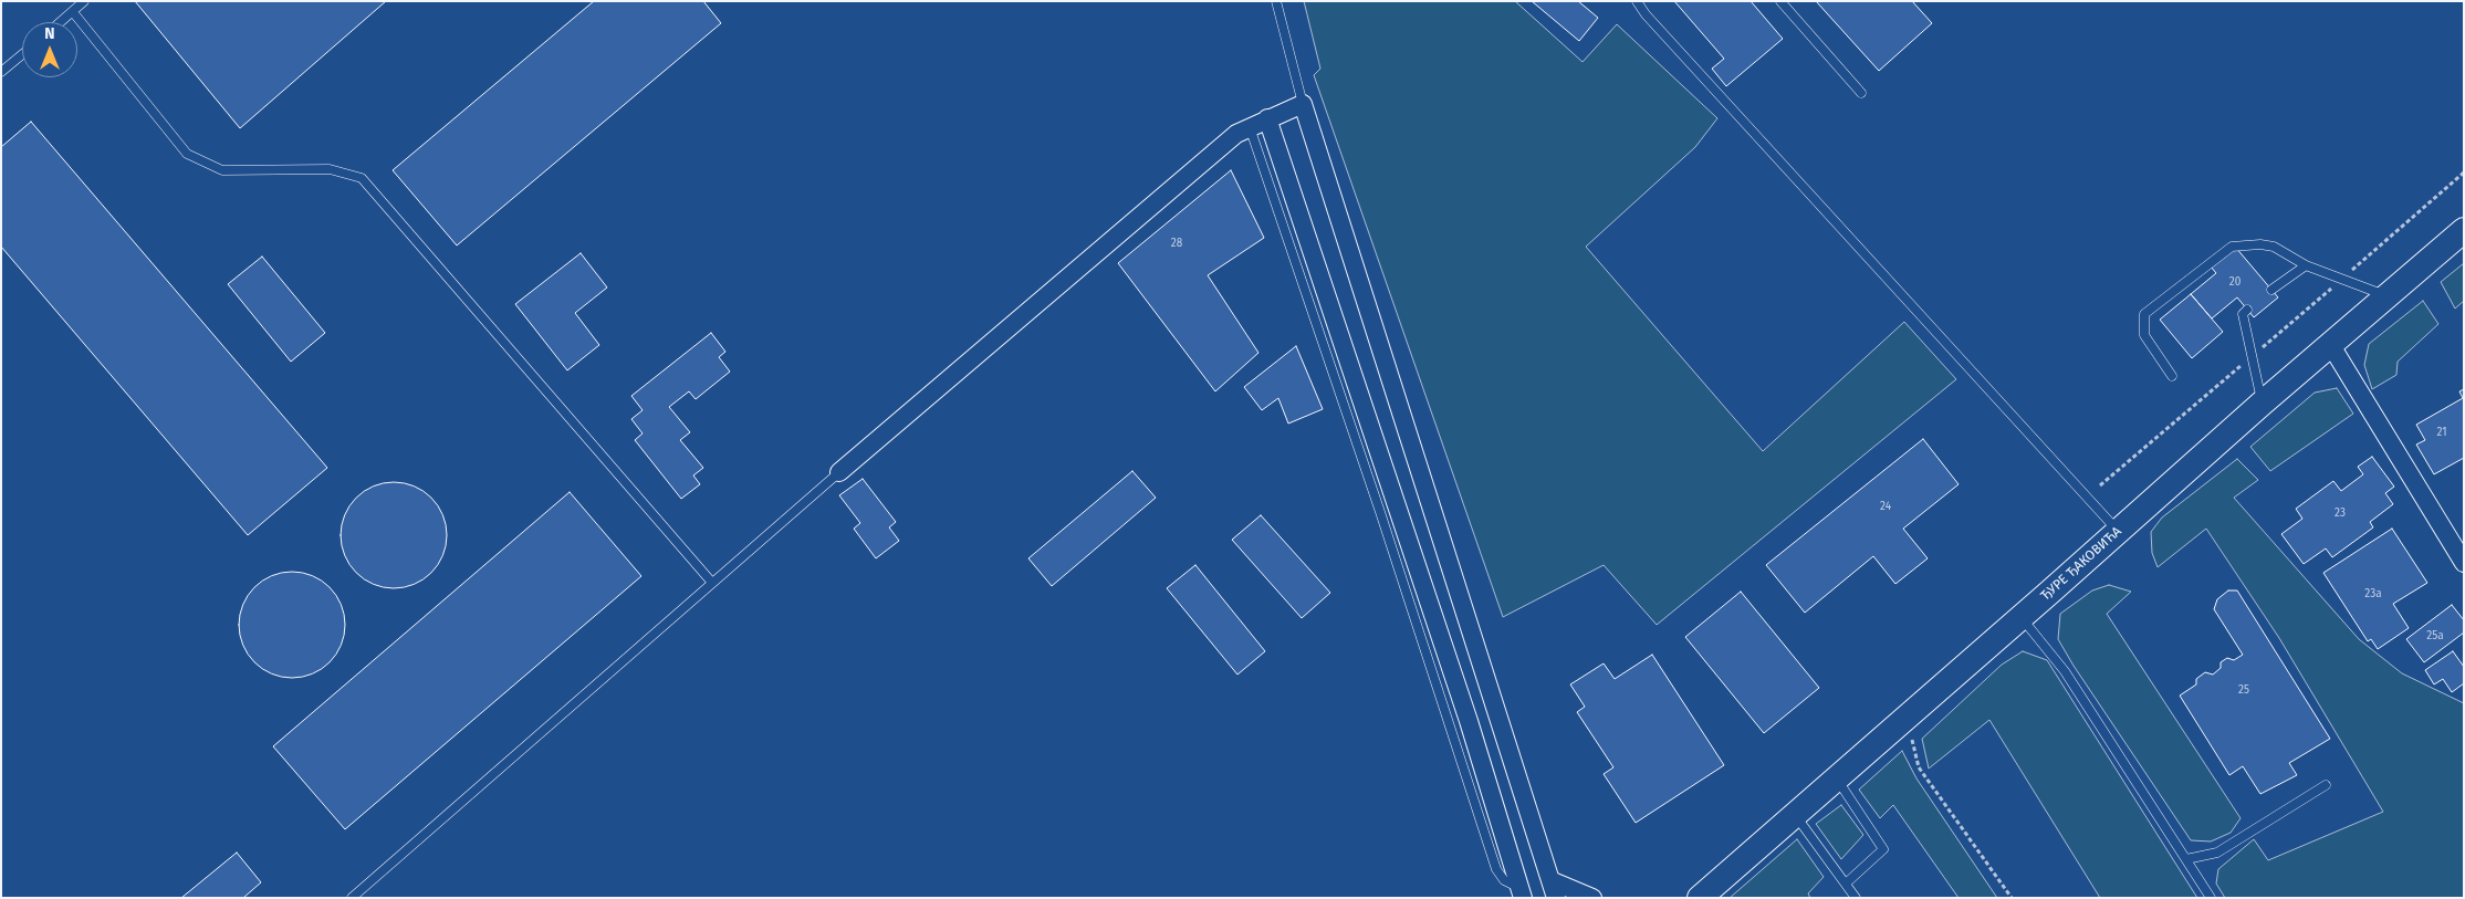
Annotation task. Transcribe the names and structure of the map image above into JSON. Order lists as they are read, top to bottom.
{
  "streets": {
    "street": ["ЂУРЕ ЂАКОВИЋА"]
  },
  "house_numbers": [
    "28",
    "20",
    "21",
    "24",
    "23",
    "23a",
    "25a",
    "25"
  ],
  "north": "top"
}
